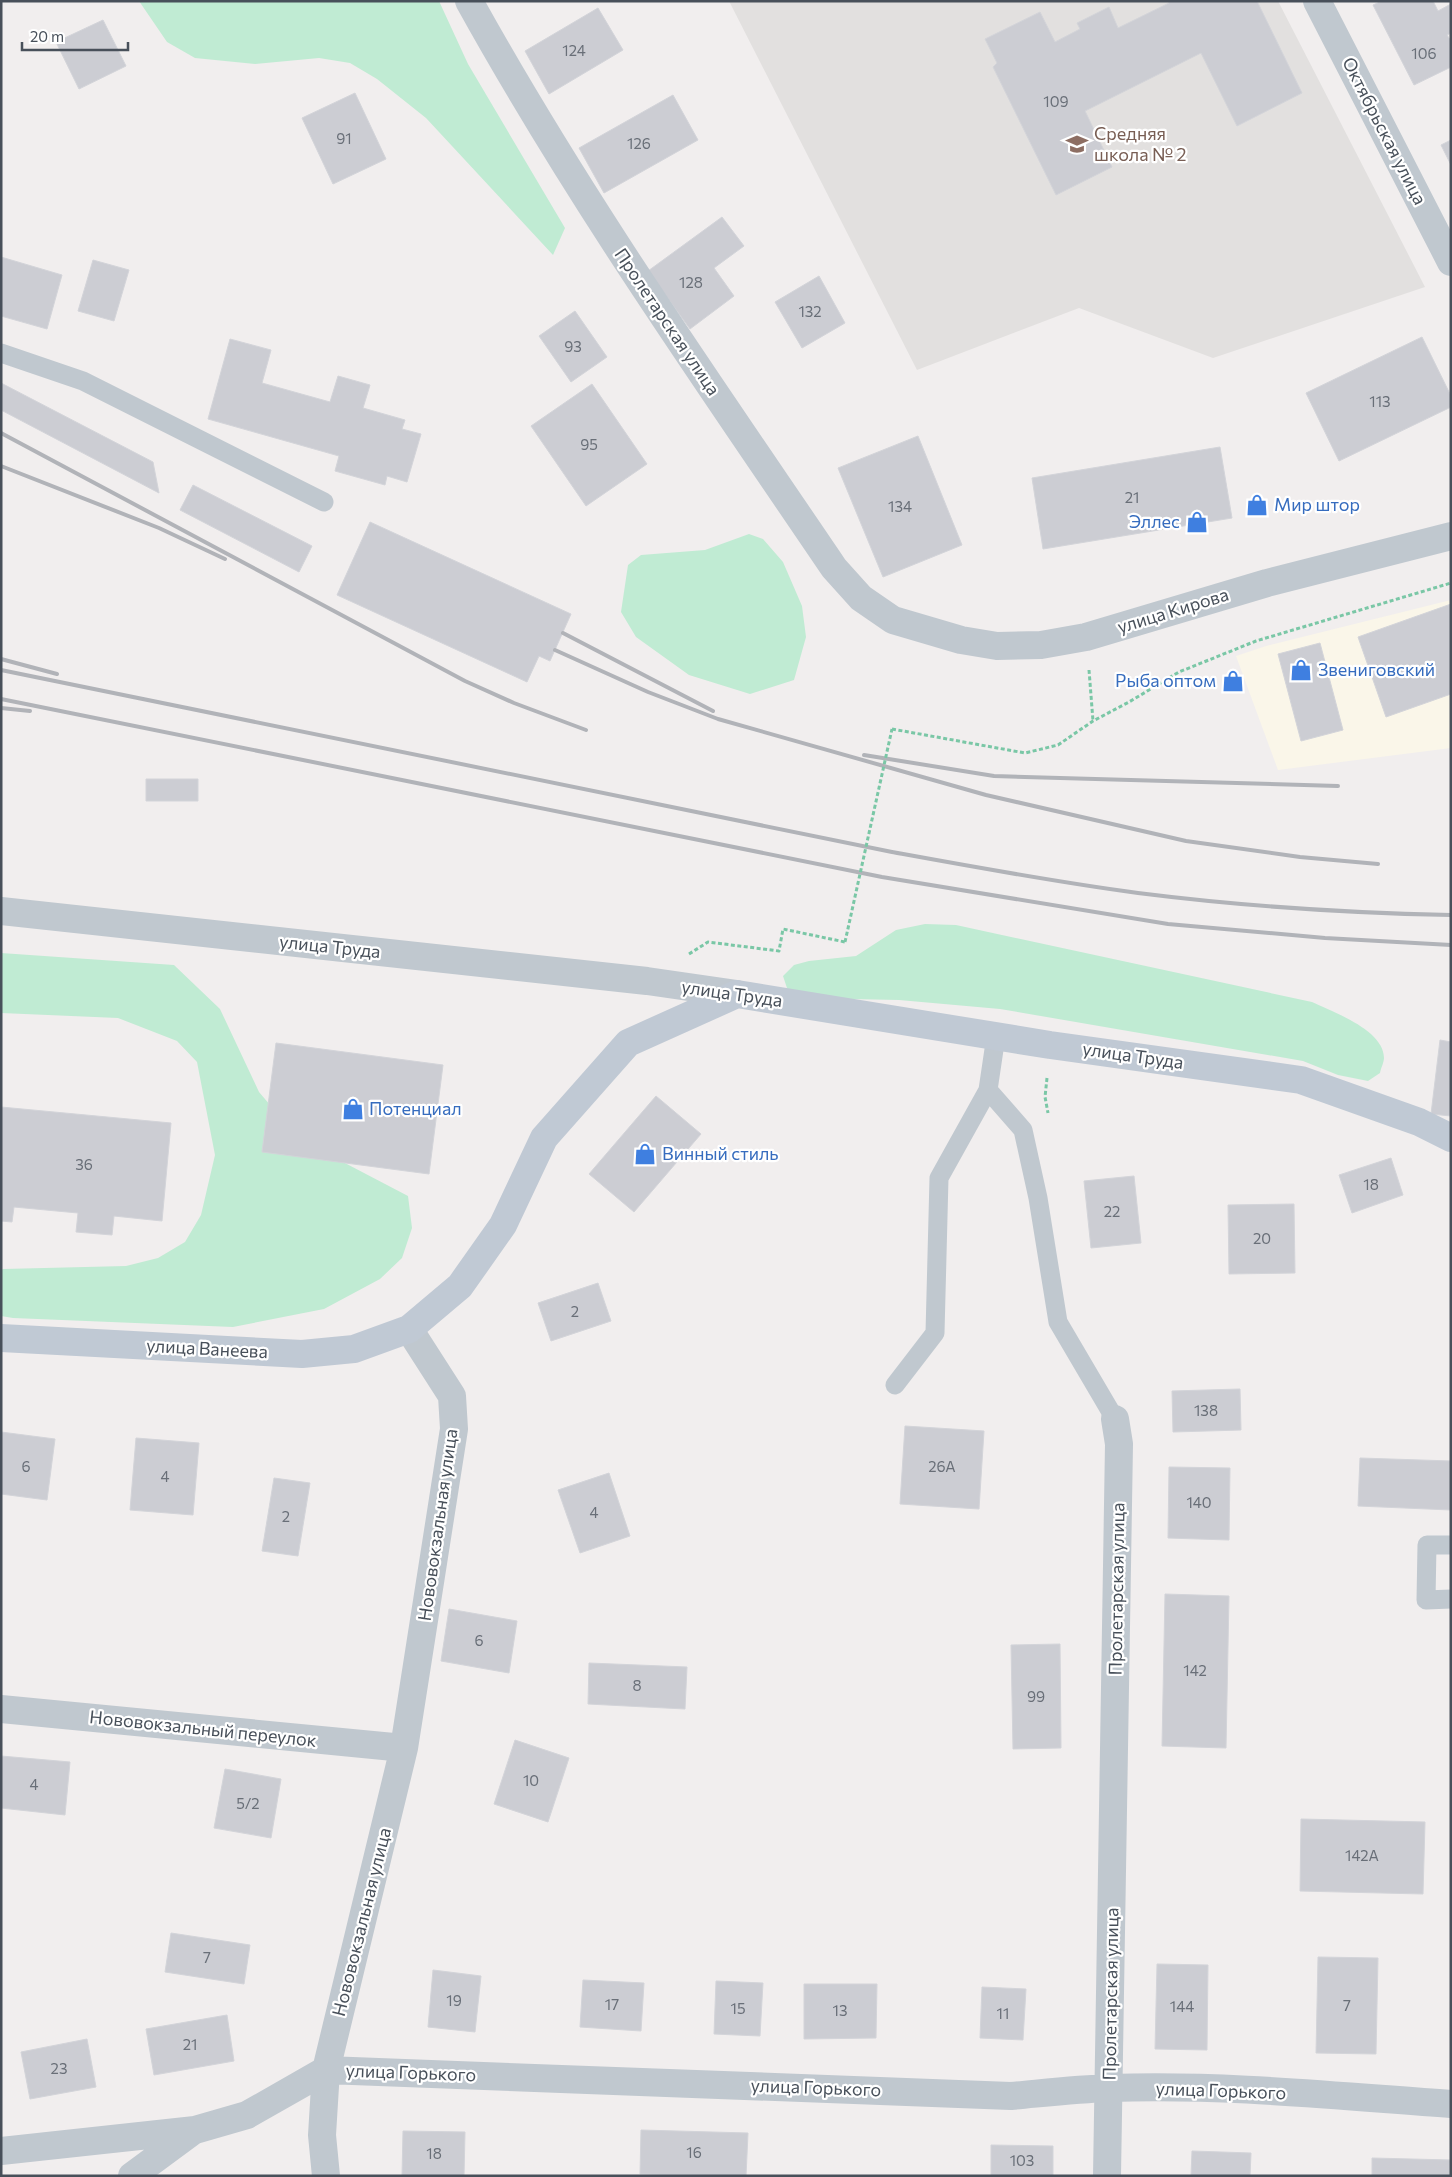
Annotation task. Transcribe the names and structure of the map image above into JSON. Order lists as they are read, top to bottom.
{
  "streets": {
    "street": [
      "Октябрьская улица",
      "Пролетарская улица",
      "улица Кирова",
      "улица Труда",
      "улица Ванеева",
      "Нововокзальная улица",
      "Нововокзальный переулок",
      "улица Горького"
    ]
  },
  "crossings": [
    ["Пролетарская улица", "улица Кирова"],
    ["Пролетарская улица", "улица Горького"],
    ["улица Ванеева", "Нововокзальная улица"],
    ["Нововокзальная улица", "Нововокзальный переулок"],
    ["Нововокзальная улица", "улица Горького"]
  ],
  "places": {
    "school or university": ["Средняя школа № 2"],
    "shop": [
      "Мир штор",
      "Эллес",
      "Звениговский",
      "Рыба оптом",
      "Потенциал",
      "Винный стиль"
    ]
  },
  "house_numbers": [
    "124",
    "106",
    "109",
    "91",
    "126",
    "128",
    "132",
    "93",
    "113",
    "95",
    "21",
    "134",
    "36",
    "18",
    "22",
    "20",
    "2",
    "138",
    "6",
    "26А",
    "4",
    "140",
    "4",
    "2",
    "6",
    "142",
    "8",
    "99",
    "10",
    "4",
    "5/2",
    "142А",
    "7",
    "19",
    "17",
    "7",
    "144",
    "15",
    "13",
    "11",
    "21",
    "23",
    "16",
    "18",
    "103"
  ],
  "scale_bar": "20 m"
}
